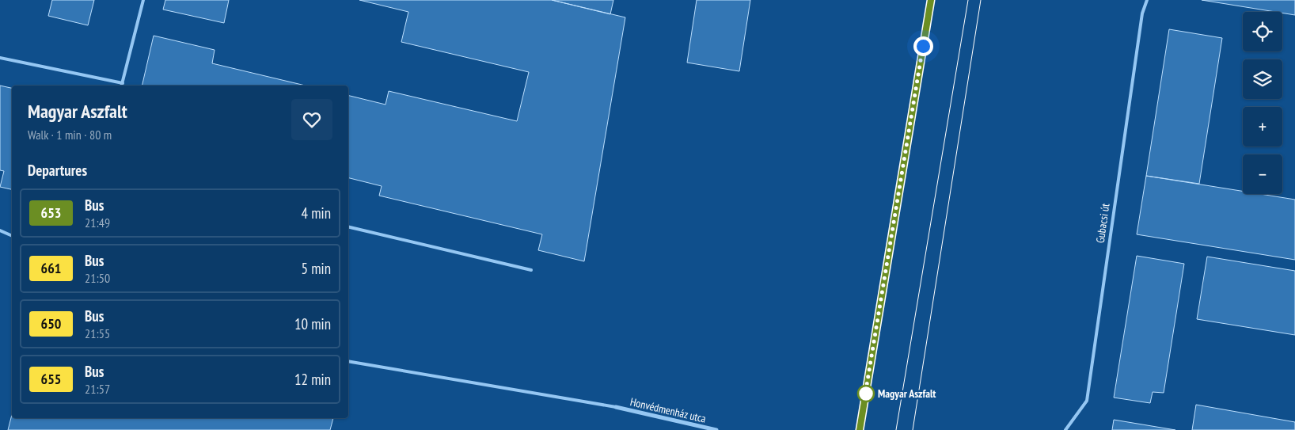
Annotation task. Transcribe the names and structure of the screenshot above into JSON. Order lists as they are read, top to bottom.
{
  "streets": {
    "street": ["Honvédmenház utca"],
    "lane": ["Gubacsi út"]
  },
  "places": ["Magyar Aszfalt"],
  "lines": ["bus line 653"],
  "page": {
    "map_buttons": ["+", "−"],
    "heading": [
      ["Magyar Aszfalt", "Walk · 1 min · 80 m"],
      "Departures"
    ],
    "list": [
      {
        "mark": "653",
        "name": "Bus",
        "note": "21:49",
        "value": "4 min"
      },
      {
        "mark": "661",
        "name": "Bus",
        "note": "21:50",
        "value": "5 min"
      },
      {
        "mark": "650",
        "name": "Bus",
        "note": "21:55",
        "value": "10 min"
      },
      {
        "mark": "655",
        "name": "Bus",
        "note": "21:57",
        "value": "12 min"
      }
    ]
  }
}
